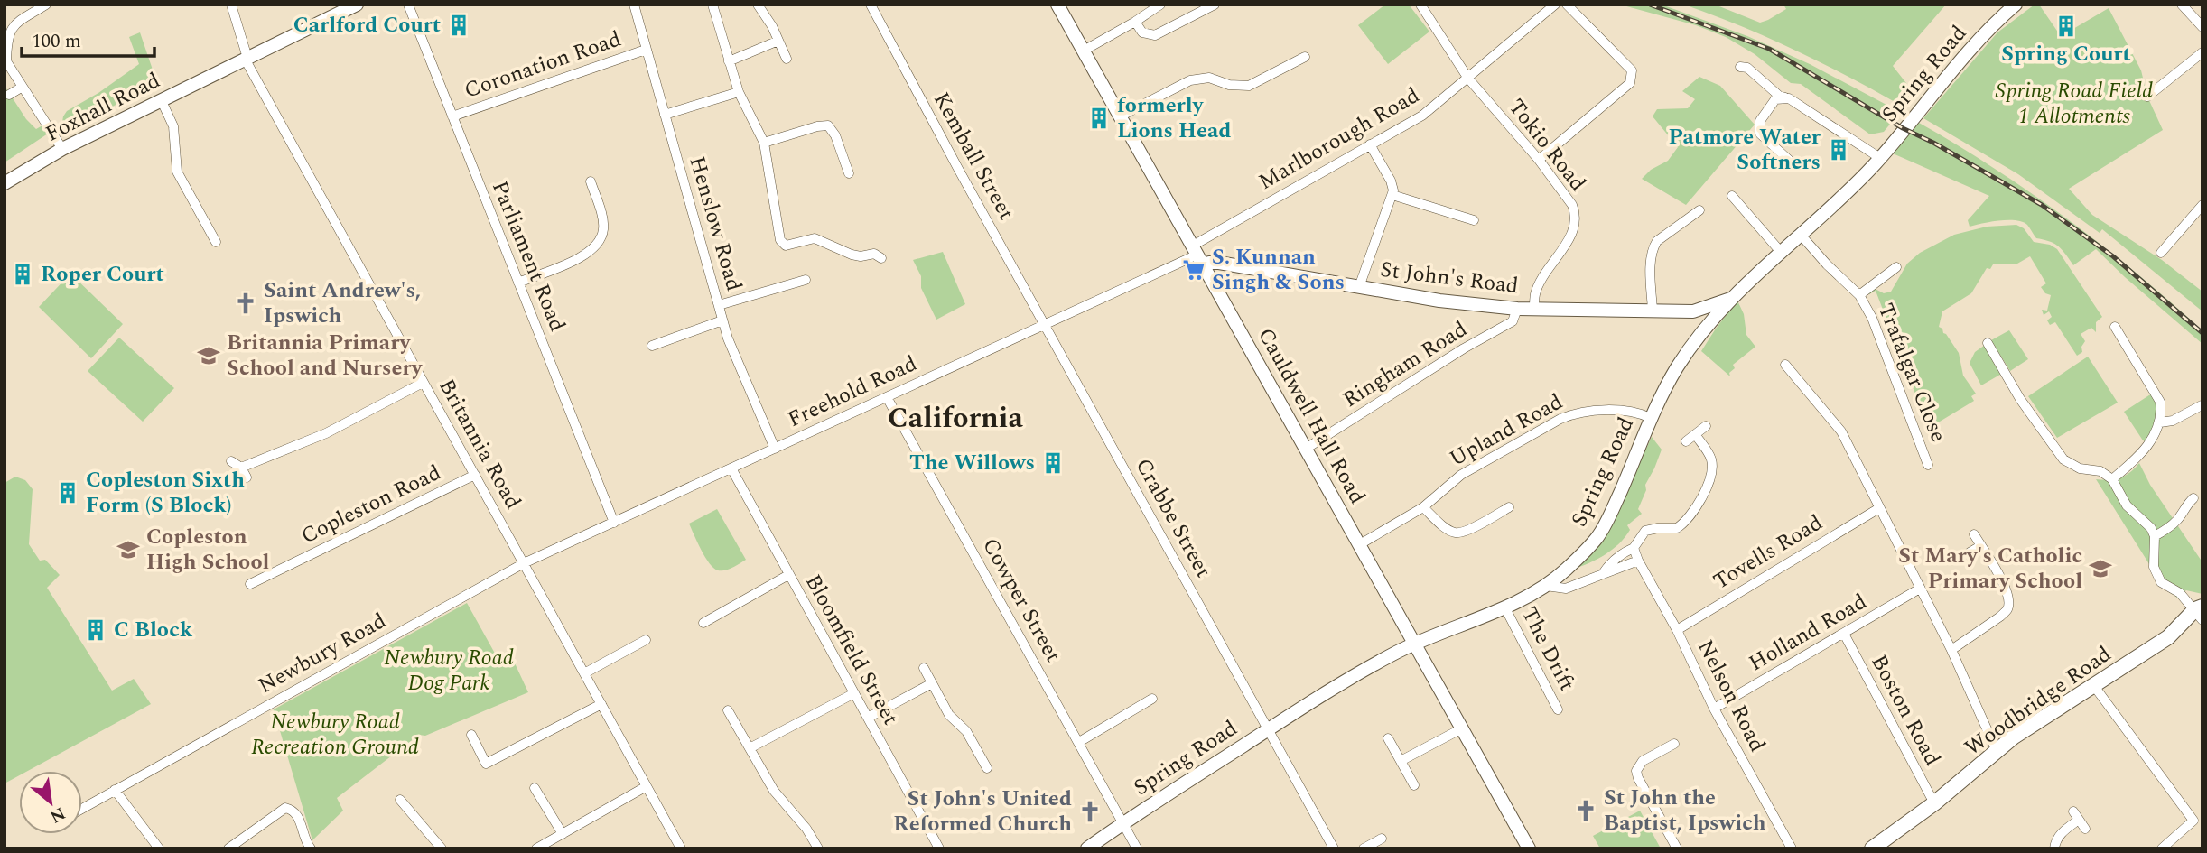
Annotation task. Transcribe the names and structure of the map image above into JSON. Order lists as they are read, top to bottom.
{
  "streets": {
    "main road": ["Woodbridge Road"],
    "street": [
      "Coronation Road",
      "Spring Road",
      "Foxhall Road",
      "Marlborough Road",
      "Tokio Road",
      "Kemball Street",
      "Henslow Road",
      "Parliament Road",
      "St John's Road",
      "Ringham Road",
      "Trafalgar Close",
      "Freehold Road",
      "Cauldwell Hall Road",
      "Upland Road",
      "Britannia Road",
      "Copleston Road",
      "Crabbe Street",
      "Tovells Road",
      "Cowper Street",
      "Holland Road",
      "The Drift",
      "Bloomfield Street",
      "Newbury Road",
      "Nelson Road",
      "Boston Road"
    ]
  },
  "crossings": [
    ["Coronation Road", "Henslow Road"],
    ["Coronation Road", "Parliament Road"],
    ["Spring Road", "St John's Road"],
    ["Spring Road", "Trafalgar Close"],
    ["Spring Road", "Cauldwell Hall Road"],
    ["Spring Road", "Upland Road"],
    ["Spring Road", "Crabbe Street"],
    ["Spring Road", "Cowper Street"],
    ["Spring Road", "The Drift"],
    ["Foxhall Road", "Britannia Road"],
    ["Marlborough Road", "Tokio Road"],
    ["Marlborough Road", "St John's Road"],
    ["Marlborough Road", "Freehold Road"],
    ["Marlborough Road", "Cauldwell Hall Road"],
    ["Tokio Road", "St John's Road"],
    ["Kemball Street", "Freehold Road"],
    ["Kemball Street", "Crabbe Street"],
    ["Henslow Road", "Freehold Road"],
    ["Parliament Road", "Freehold Road"],
    ["St John's Road", "Ringham Road"],
    ["St John's Road", "Freehold Road"],
    ["St John's Road", "Cauldwell Hall Road"],
    ["Ringham Road", "Cauldwell Hall Road"],
    ["Freehold Road", "Cauldwell Hall Road"],
    ["Freehold Road", "Britannia Road"],
    ["Freehold Road", "Crabbe Street"],
    ["Freehold Road", "Cowper Street"],
    ["Freehold Road", "Bloomfield Street"],
    ["Freehold Road", "Newbury Road"],
    ["Cauldwell Hall Road", "Upland Road"],
    ["Britannia Road", "Copleston Road"],
    ["Britannia Road", "Newbury Road"],
    ["Tovells Road", "Nelson Road"],
    ["Holland Road", "Nelson Road"],
    ["Holland Road", "Boston Road"],
    ["Woodbridge Road", "Boston Road"]
  ],
  "districts": ["California"],
  "parks": ["Spring Road Field 1 Allotments", "Newbury Road Dog Park", "Newbury Road Recreation Ground"],
  "places": {
    "building": [
      "Carlford Court",
      "Spring Court",
      "formerly Lions Head",
      "Patmore Water Softners",
      "Roper Court",
      "The Willows",
      "Copleston Sixth Form (S Block)",
      "C Block"
    ],
    "supermarket": ["S. Kunnan Singh & Sons"],
    "church": ["Saint Andrew's, Ipswich", "St John the Baptist, Ipswich", "St John's United Reformed Church"],
    "school or university": ["Britannia Primary School and Nursery", "Copleston High School", "St Mary's Catholic Primary School"]
  },
  "scale_bar": "100 m",
  "north": "bottom right"
}
